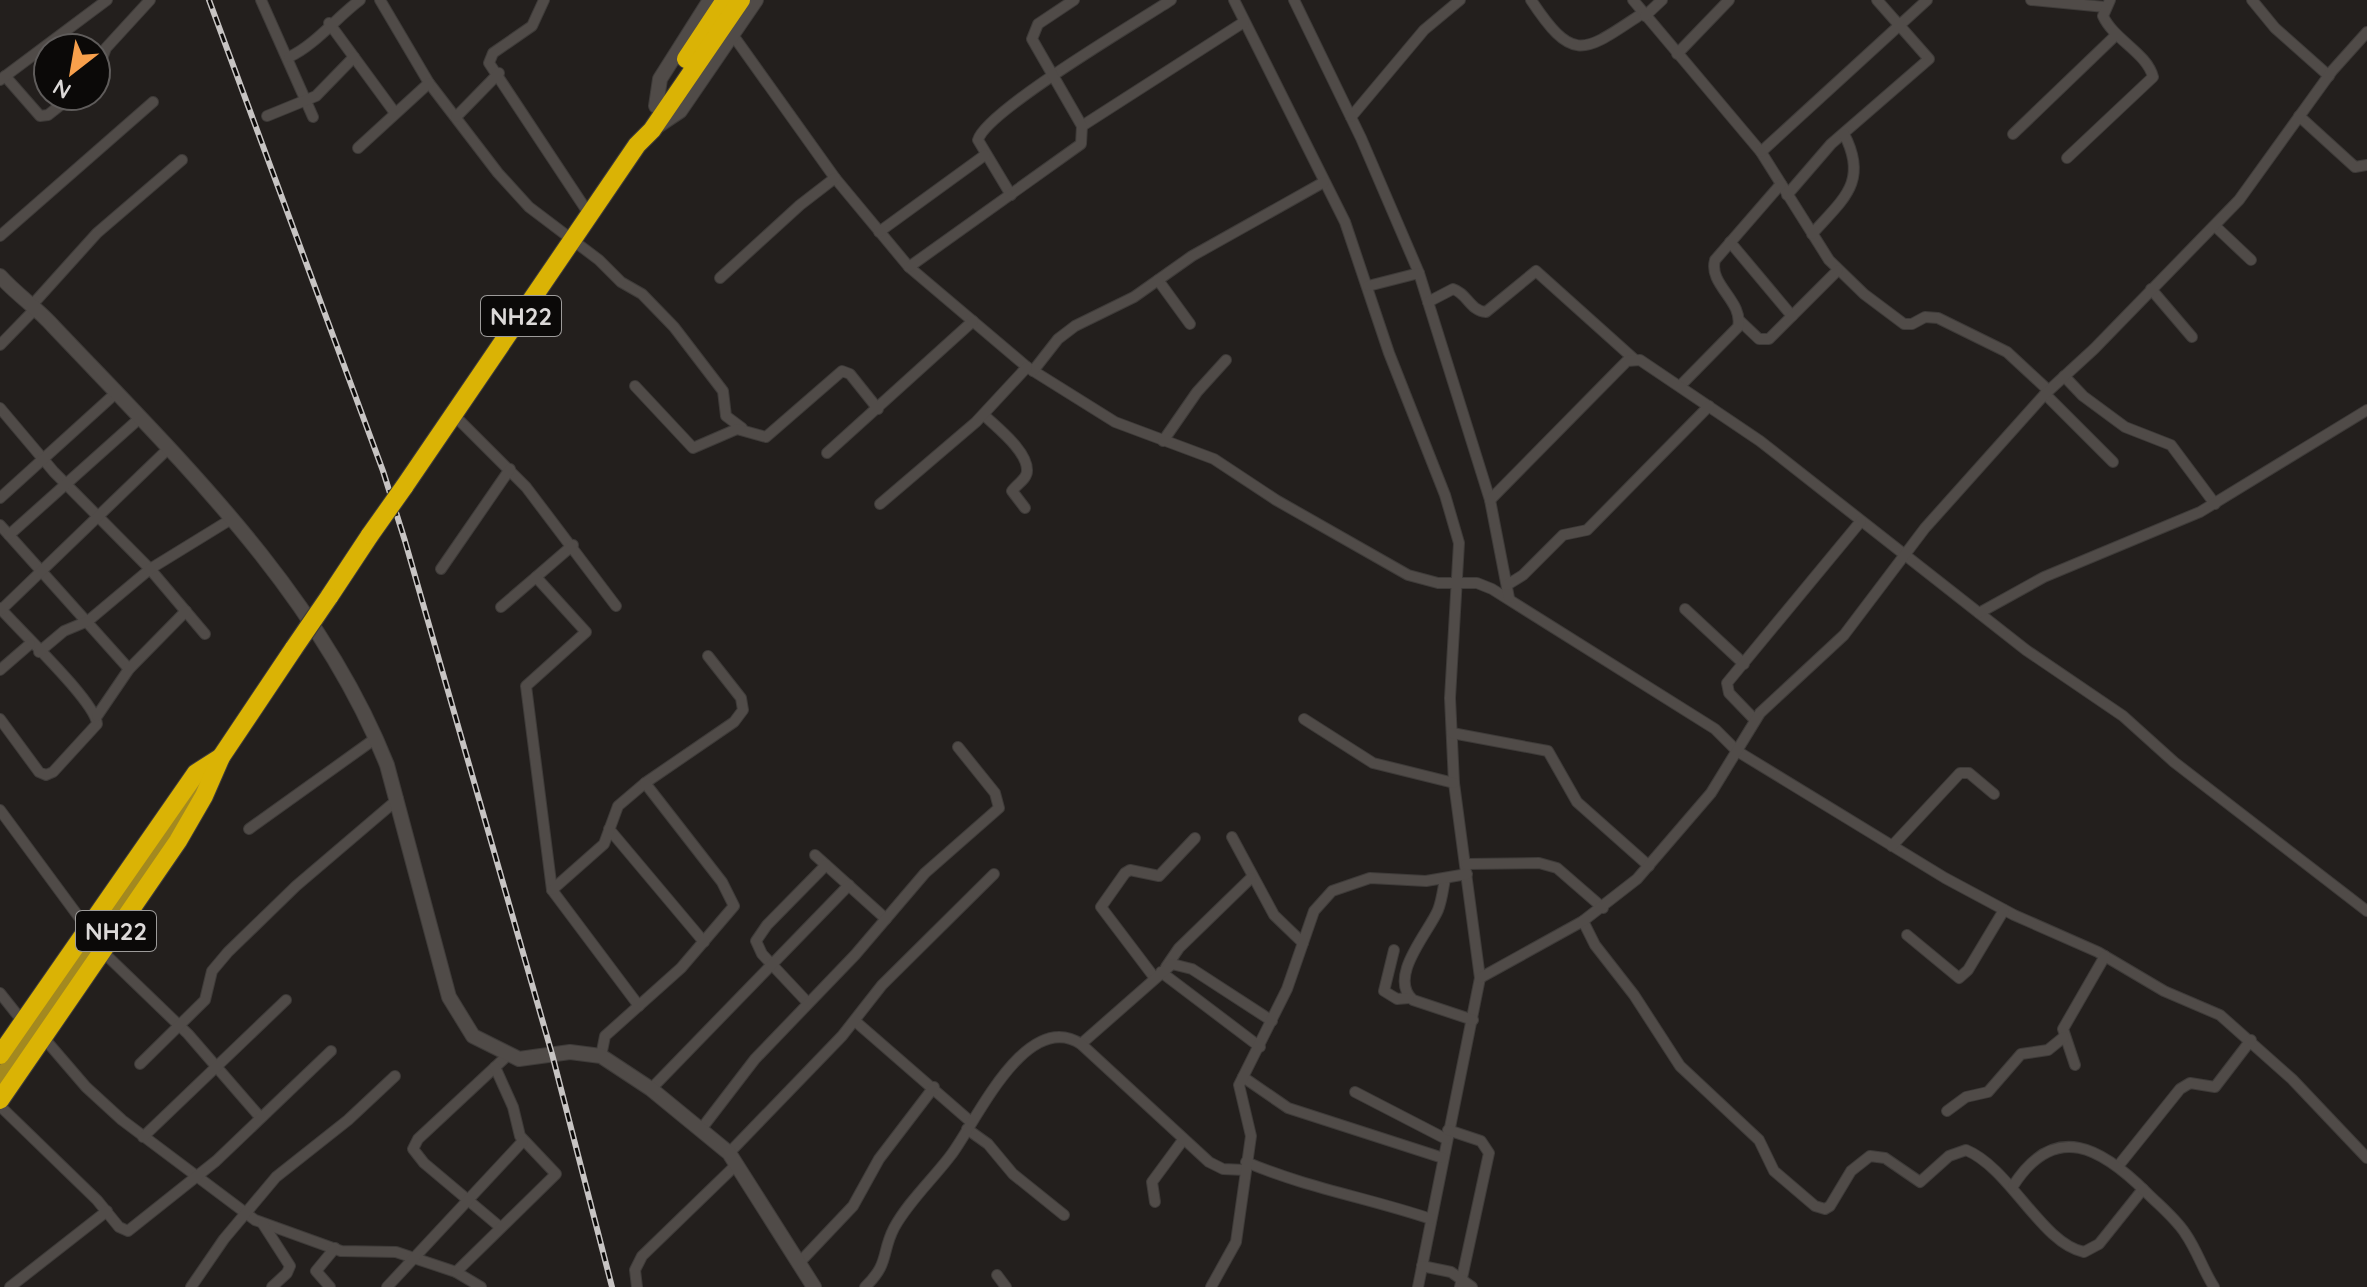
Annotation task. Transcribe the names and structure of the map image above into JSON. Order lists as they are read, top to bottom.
{
  "streets": {
    "highway": ["NH22"]
  },
  "north": "bottom left"
}
